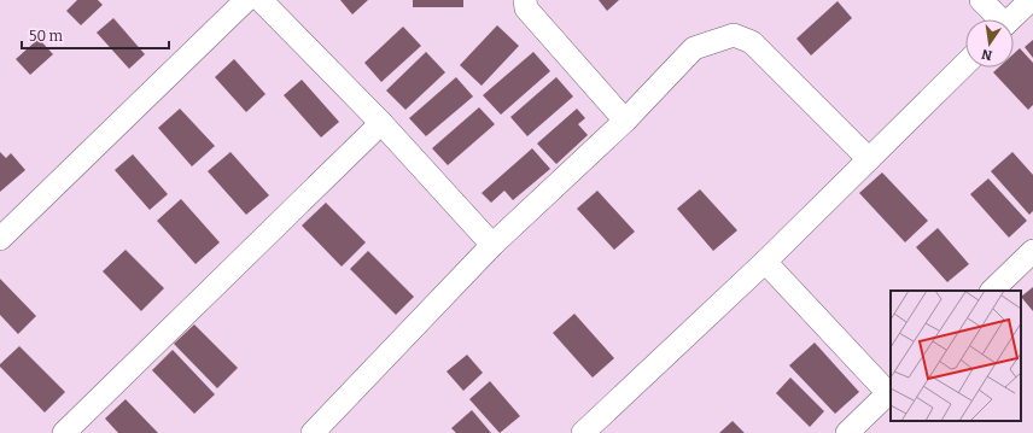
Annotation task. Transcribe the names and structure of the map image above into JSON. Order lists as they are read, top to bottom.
{
  "scale_bar": "50 m",
  "north": "bottom"
}
